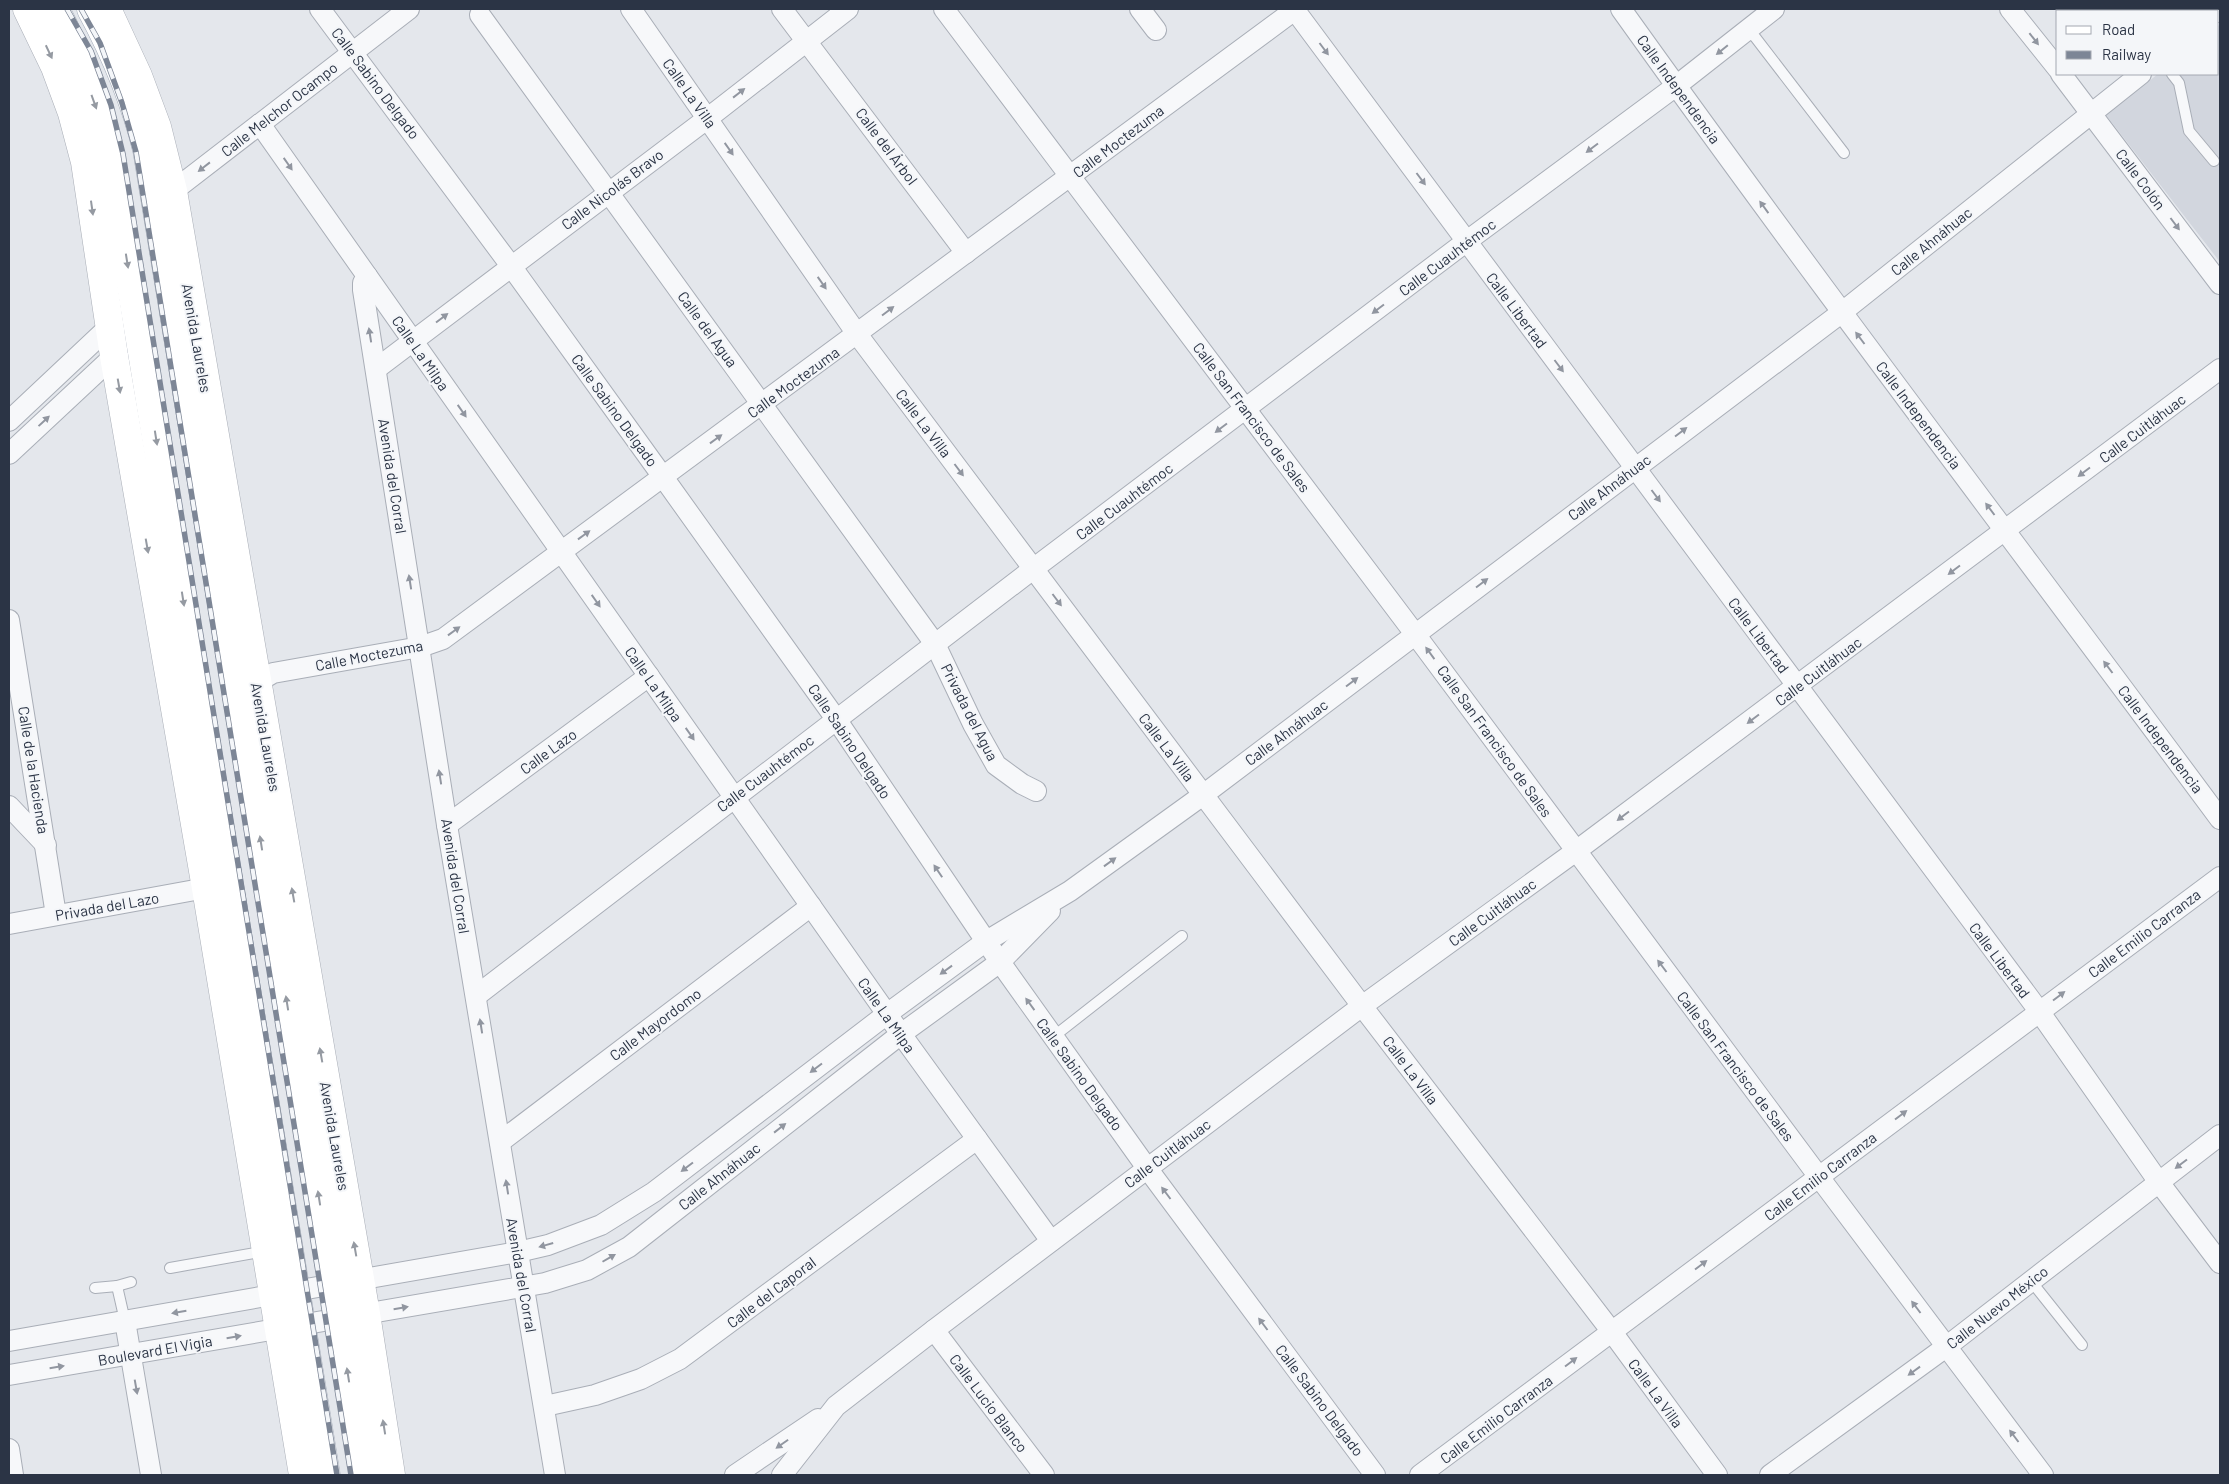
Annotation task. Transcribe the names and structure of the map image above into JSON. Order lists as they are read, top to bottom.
{
  "streets": {
    "main road": ["Avenida Laureles"],
    "street": [
      "Calle Sabino Delgado",
      "Calle Independencia",
      "Calle La Villa",
      "Calle Melchor Ocampo",
      "Calle Moctezuma",
      "Calle del Árbol",
      "Calle Colón",
      "Calle Nicolás Bravo",
      "Calle Ahnáhuac",
      "Calle Cuauhtémoc",
      "Calle Libertad",
      "Calle del Agua",
      "Calle La Milpa",
      "Calle San Francisco de Sales",
      "Calle Cuitláhuac",
      "Avenida del Corral",
      "Privada del Agua",
      "Calle Lazo",
      "Calle de la Hacienda",
      "Privada del Lazo",
      "Calle Emilio Carranza",
      "Calle Mayordomo",
      "Calle del Caporal",
      "Calle Nuevo México",
      "Boulevard El Vigia",
      "Calle Lucio Blanco"
    ]
  },
  "crossings": [
    ["Calle Sabino Delgado", "Calle Melchor Ocampo"],
    ["Calle Sabino Delgado", "Calle Moctezuma"],
    ["Calle Sabino Delgado", "Calle Nicolás Bravo"],
    ["Calle Sabino Delgado", "Calle Ahnáhuac"],
    ["Calle Sabino Delgado", "Calle Cuauhtémoc"],
    ["Calle Sabino Delgado", "Calle Cuitláhuac"],
    ["Calle Independencia", "Calle Ahnáhuac"],
    ["Calle Independencia", "Calle Cuauhtémoc"],
    ["Calle Independencia", "Calle Cuitláhuac"],
    ["Calle La Villa", "Calle Moctezuma"],
    ["Calle La Villa", "Calle Nicolás Bravo"],
    ["Calle La Villa", "Calle Ahnáhuac"],
    ["Calle La Villa", "Calle Cuauhtémoc"],
    ["Calle La Villa", "Calle Cuitláhuac"],
    ["Calle La Villa", "Calle Emilio Carranza"],
    ["Calle Melchor Ocampo", "Avenida Laureles"],
    ["Calle Melchor Ocampo", "Calle La Milpa"],
    ["Calle Moctezuma", "Calle del Árbol"],
    ["Calle Moctezuma", "Calle Libertad"],
    ["Calle Moctezuma", "Calle del Agua"],
    ["Calle Moctezuma", "Avenida Laureles"],
    ["Calle Moctezuma", "Calle La Milpa"],
    ["Calle Moctezuma", "Calle San Francisco de Sales"],
    ["Calle Moctezuma", "Avenida del Corral"],
    ["Calle del Árbol", "Calle Nicolás Bravo"],
    ["Calle Colón", "Calle Ahnáhuac"],
    ["Calle Nicolás Bravo", "Calle del Agua"],
    ["Calle Nicolás Bravo", "Calle La Milpa"],
    ["Calle Nicolás Bravo", "Avenida del Corral"],
    ["Calle Ahnáhuac", "Calle Libertad"],
    ["Calle Ahnáhuac", "Avenida Laureles"],
    ["Calle Ahnáhuac", "Calle La Milpa"],
    ["Calle Ahnáhuac", "Calle San Francisco de Sales"],
    ["Calle Ahnáhuac", "Avenida del Corral"],
    ["Calle Ahnáhuac", "Boulevard El Vigia"],
    ["Calle Cuauhtémoc", "Calle Libertad"],
    ["Calle Cuauhtémoc", "Calle del Agua"],
    ["Calle Cuauhtémoc", "Calle La Milpa"],
    ["Calle Cuauhtémoc", "Calle San Francisco de Sales"],
    ["Calle Cuauhtémoc", "Avenida del Corral"],
    ["Calle Cuauhtémoc", "Privada del Agua"],
    ["Calle Libertad", "Calle Cuitláhuac"],
    ["Calle Libertad", "Calle Emilio Carranza"],
    ["Calle Libertad", "Calle Nuevo México"],
    ["Calle del Agua", "Privada del Agua"],
    ["Calle La Milpa", "Calle Cuitláhuac"],
    ["Calle La Milpa", "Avenida del Corral"],
    ["Calle La Milpa", "Calle Lazo"],
    ["Calle La Milpa", "Calle Mayordomo"],
    ["Calle La Milpa", "Calle del Caporal"],
    ["Calle San Francisco de Sales", "Calle Cuitláhuac"],
    ["Calle San Francisco de Sales", "Calle Emilio Carranza"],
    ["Calle San Francisco de Sales", "Calle Nuevo México"],
    ["Calle Cuitláhuac", "Calle Lucio Blanco"],
    ["Avenida del Corral", "Calle Lazo"],
    ["Avenida del Corral", "Calle Mayordomo"],
    ["Avenida del Corral", "Calle del Caporal"],
    ["Calle de la Hacienda", "Privada del Lazo"]
  ],
  "one_way": [
    "Calle Sabino Delgado",
    "Calle Independencia",
    "Calle La Villa",
    "Calle Melchor Ocampo",
    "Calle Moctezuma",
    "Calle Colón",
    "Calle Nicolás Bravo",
    "Calle Cuauhtémoc",
    "Calle Libertad",
    "Calle La Milpa",
    "Calle San Francisco de Sales",
    "Calle Cuitláhuac",
    "Avenida del Corral",
    "Calle Emilio Carranza",
    "Calle Nuevo México"
  ],
  "legend": ["Road", "Railway"]
}
